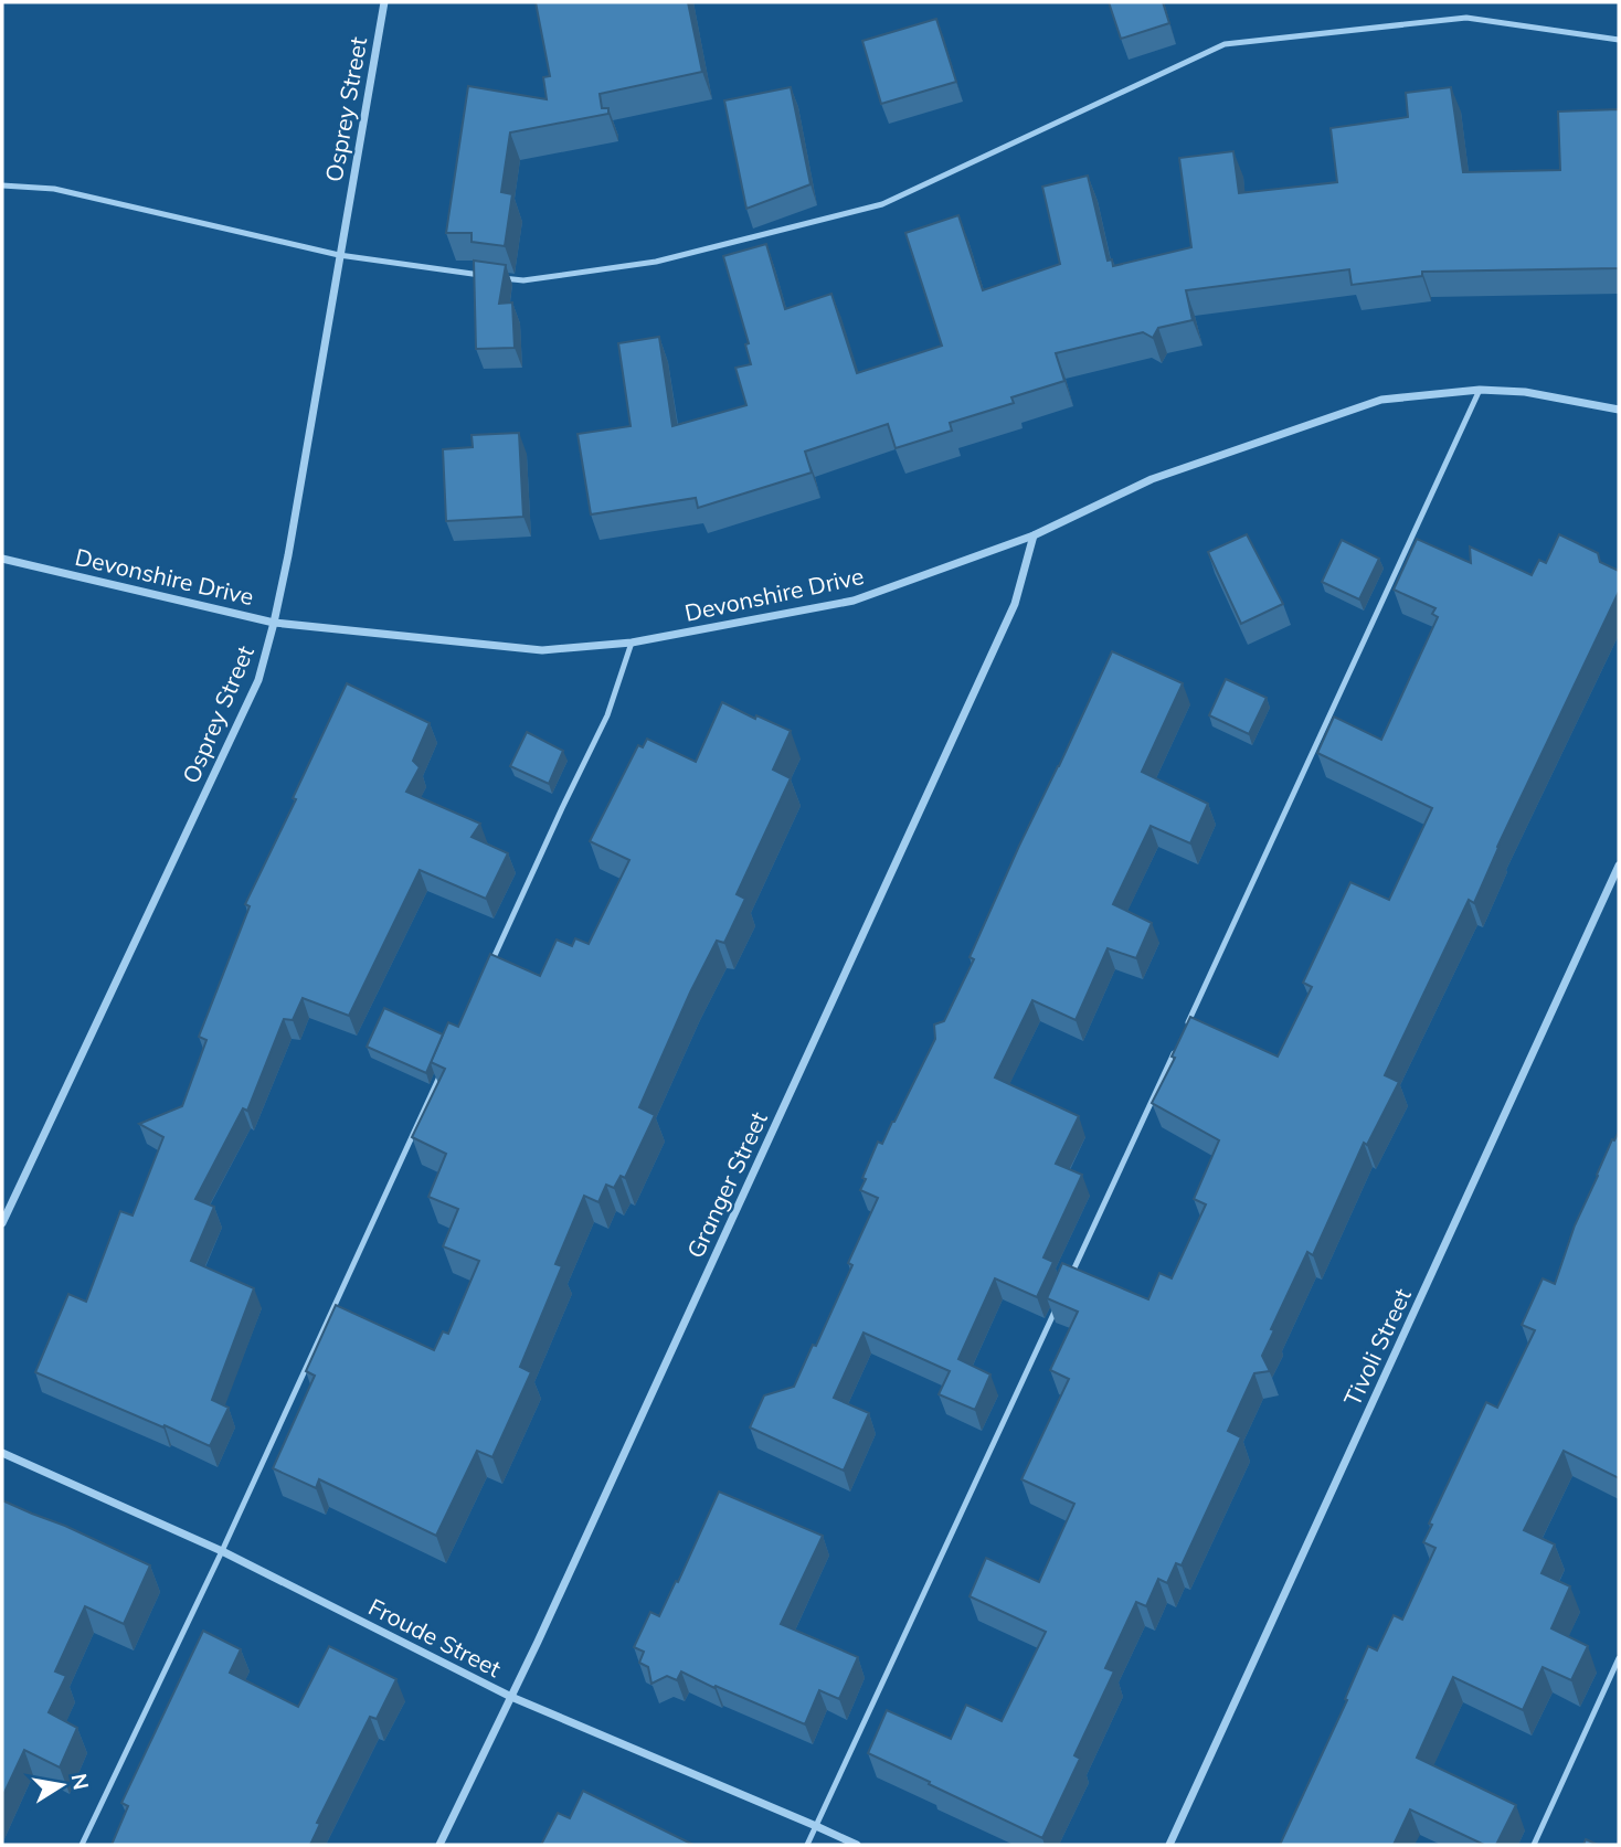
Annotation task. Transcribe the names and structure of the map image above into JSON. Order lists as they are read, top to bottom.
{
  "streets": {
    "street": [
      "Osprey Street",
      "Devonshire Drive",
      "Granger Street",
      "Tivoli Street",
      "Froude Street"
    ]
  },
  "crossings": [
    ["Osprey Street", "Devonshire Drive"],
    ["Devonshire Drive", "Granger Street"],
    ["Granger Street", "Froude Street"]
  ],
  "north": "right"
}
